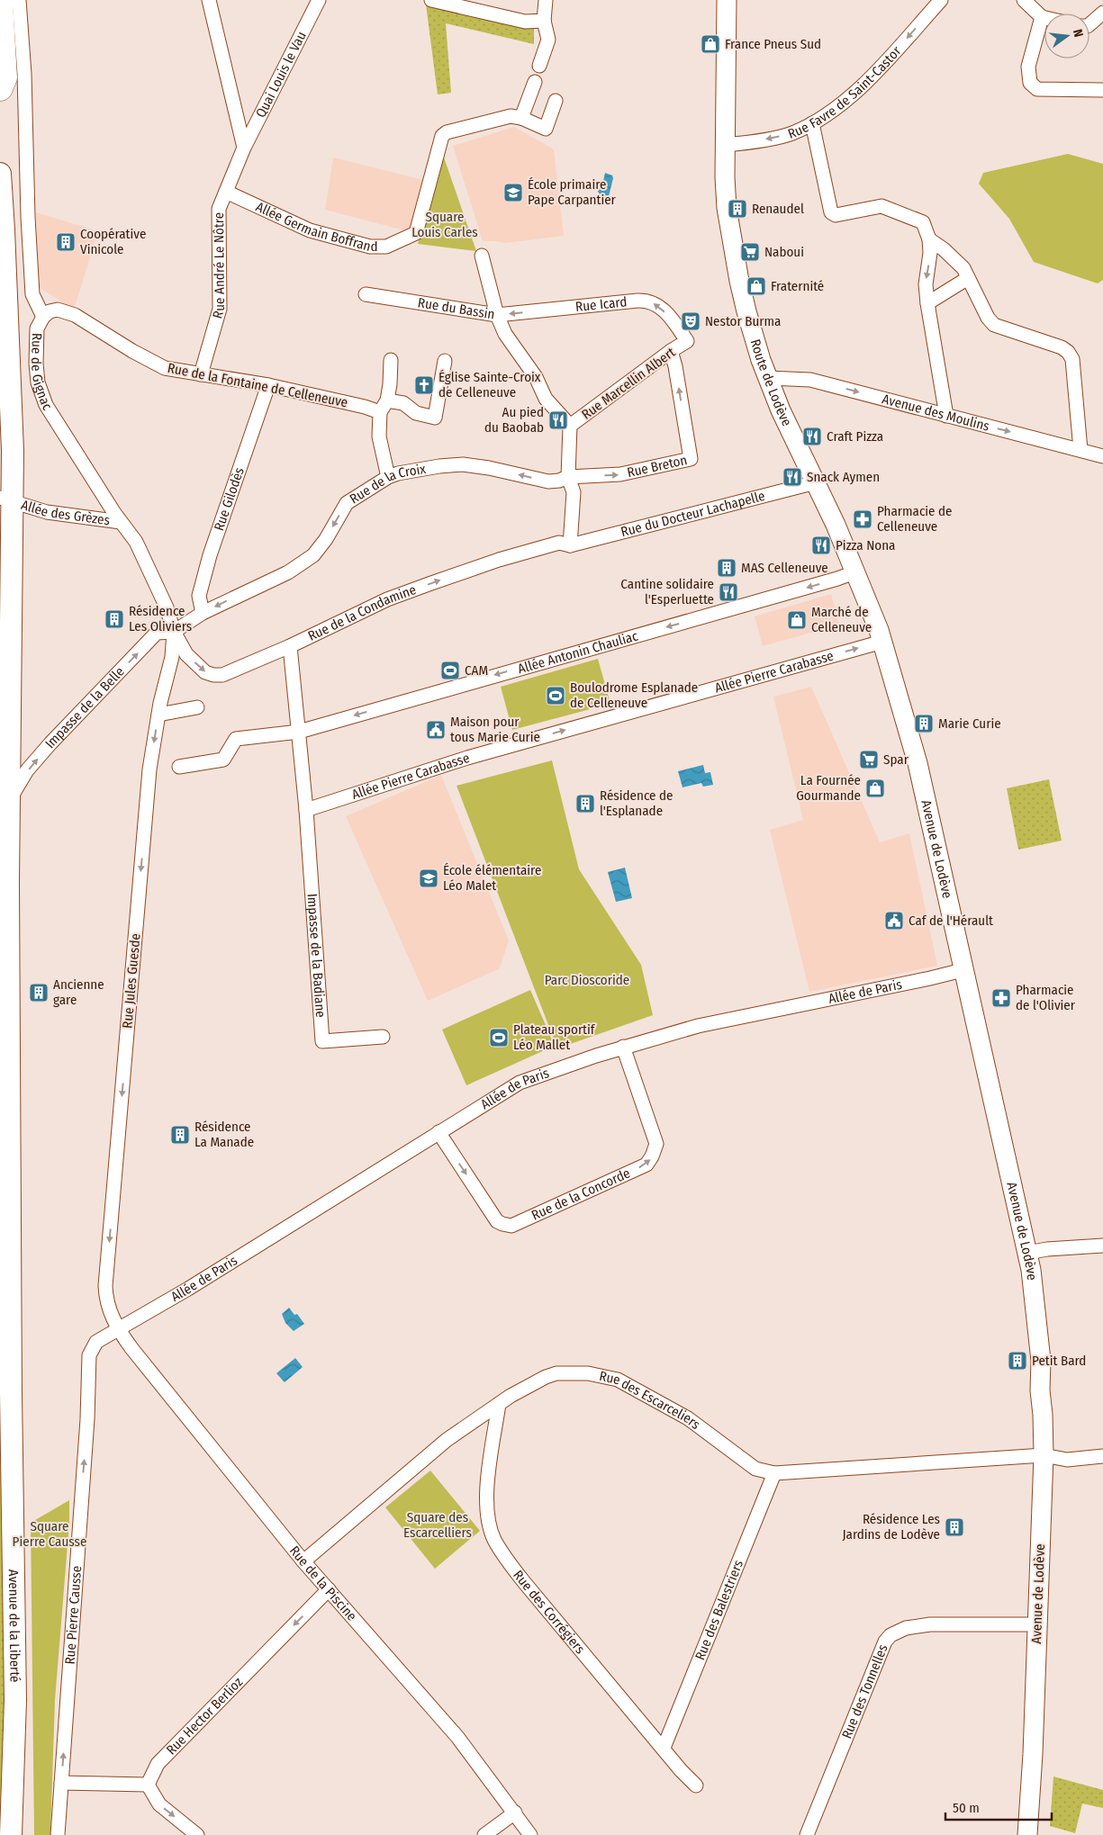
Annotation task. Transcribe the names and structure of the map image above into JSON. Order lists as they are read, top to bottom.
{
  "streets": {
    "main road": ["Avenue de la Liberté"],
    "street": [
      "Quai Louis le Vau",
      "Rue Favre de Saint-Castor",
      "Allée Germain Boffrand",
      "Rue André Le Nôtre",
      "Rue Icard",
      "Rue du Bassin",
      "Rue de Gignac",
      "Rue Marcellin Albert",
      "Route de Lodève",
      "Rue de la Fontaine de Celleneuve",
      "Avenue des Moulins",
      "Rue Breton",
      "Rue de la Croix",
      "Rue Gilodès",
      "Allée des Grèzes",
      "Rue du Docteur Lachapelle",
      "Rue de la Condamine",
      "Allée Antonin Chauliac",
      "Allée Pierre Carabasse",
      "Impasse de la Belle",
      "Avenue de Lodève",
      "Impasse de la Badiane",
      "Rue Jules Guesde",
      "Allée de Paris",
      "Rue de la Concorde",
      "Rue des Escarceliers",
      "Rue de la Piscine",
      "Rue des Balestriers",
      "Rue des Corrégiers",
      "Rue Pierre Causse",
      "Rue des Tonnelles",
      "Rue Hector Berlioz"
    ]
  },
  "crossings": [
    ["Quai Louis le Vau", "Rue André Le Nôtre"],
    ["Rue Favre de Saint-Castor", "Route de Lodève"],
    ["Allée Germain Boffrand", "Rue André Le Nôtre"],
    ["Rue André Le Nôtre", "Rue de la Fontaine de Celleneuve"],
    ["Rue Icard", "Rue du Bassin"],
    ["Rue Icard", "Rue Marcellin Albert"],
    ["Rue du Bassin", "Rue Marcellin Albert"],
    ["Rue de Gignac", "Rue de la Fontaine de Celleneuve"],
    ["Rue de Gignac", "Rue de la Croix"],
    ["Rue de Gignac", "Allée des Grèzes"],
    ["Rue de Gignac", "Rue de la Condamine"],
    ["Rue de Gignac", "Impasse de la Belle"],
    ["Rue de Gignac", "Rue Jules Guesde"],
    ["Rue Marcellin Albert", "Rue Breton"],
    ["Route de Lodève", "Avenue des Moulins"],
    ["Route de Lodève", "Rue du Docteur Lachapelle"],
    ["Route de Lodève", "Allée Antonin Chauliac"],
    ["Route de Lodève", "Allée Pierre Carabasse"],
    ["Route de Lodève", "Avenue de Lodève"],
    ["Rue de la Fontaine de Celleneuve", "Rue Gilodès"],
    ["Rue Breton", "Rue de la Croix"],
    ["Rue de la Croix", "Rue Gilodès"],
    ["Rue de la Croix", "Rue de la Condamine"],
    ["Rue de la Croix", "Impasse de la Belle"],
    ["Rue de la Croix", "Rue Jules Guesde"],
    ["Allée des Grèzes", "Avenue de la Liberté"],
    ["Rue du Docteur Lachapelle", "Rue de la Condamine"],
    ["Rue de la Condamine", "Impasse de la Belle"],
    ["Rue de la Condamine", "Rue Jules Guesde"],
    ["Allée Pierre Carabasse", "Avenue de Lodève"],
    ["Allée Pierre Carabasse", "Impasse de la Badiane"],
    ["Impasse de la Belle", "Rue Jules Guesde"],
    ["Impasse de la Belle", "Avenue de la Liberté"],
    ["Avenue de Lodève", "Allée de Paris"],
    ["Avenue de Lodève", "Rue des Escarceliers"],
    ["Avenue de Lodève", "Rue des Tonnelles"],
    ["Rue Jules Guesde", "Allée de Paris"],
    ["Rue Jules Guesde", "Rue de la Piscine"],
    ["Rue Jules Guesde", "Rue Pierre Causse"],
    ["Allée de Paris", "Rue de la Concorde"],
    ["Allée de Paris", "Rue de la Piscine"],
    ["Allée de Paris", "Rue Pierre Causse"],
    ["Rue des Escarceliers", "Rue de la Piscine"],
    ["Rue des Escarceliers", "Rue des Balestriers"],
    ["Rue des Escarceliers", "Rue des Corrégiers"],
    ["Rue de la Piscine", "Rue Pierre Causse"],
    ["Rue de la Piscine", "Rue Hector Berlioz"],
    ["Rue des Balestriers", "Rue des Corrégiers"]
  ],
  "one_way": [
    "Rue Favre de Saint-Castor",
    "Rue Icard",
    "Avenue des Moulins",
    "Rue de la Croix",
    "Rue de la Condamine",
    "Allée Antonin Chauliac",
    "Allée Pierre Carabasse",
    "Impasse de la Belle",
    "Rue Jules Guesde",
    "Rue Pierre Causse",
    "Rue Hector Berlioz"
  ],
  "parks": [
    "Square Louis Carles",
    "Parc Dioscoride",
    "Square des Escarcelliers",
    "Square Pierre Causse"
  ],
  "places": {
    "shop": [
      "France Pneus Sud",
      "Fraternité",
      "Marché de Celleneuve",
      "La Fournée Gourmande"
    ],
    "school or university": ["École primaire Pape Carpantier", "École élémentaire Léo Malet"],
    "building": [
      "Renaudel",
      "Coopérative Vinicole",
      "MAS Celleneuve",
      "Résidence Les Oliviers",
      "Marie Curie",
      "Résidence de l'Esplanade",
      "Ancienne gare",
      "Résidence La Manade",
      "Petit Bard",
      "Résidence Les Jardins de Lodève"
    ],
    "supermarket": ["Naboui", "Spar"],
    "theatre": ["Nestor Burma"],
    "church": ["Église Sainte-Croix de Celleneuve"],
    "restaurant": [
      "Au pied du Baobab",
      "Craft Pizza",
      "Snack Aymen",
      "Pizza Nona",
      "Cantine solidaire l'Esperluette"
    ],
    "pharmacy": ["Pharmacie de Celleneuve", "Pharmacie de l'Olivier"],
    "sports": ["CAM", "Boulodrome Esplanade de Celleneuve", "Plateau sportif Léo Mallet"],
    "public building": ["Maison pour tous Marie Curie", "Caf de l'Hérault"]
  },
  "scale_bar": "50 m",
  "north": "right"
}
